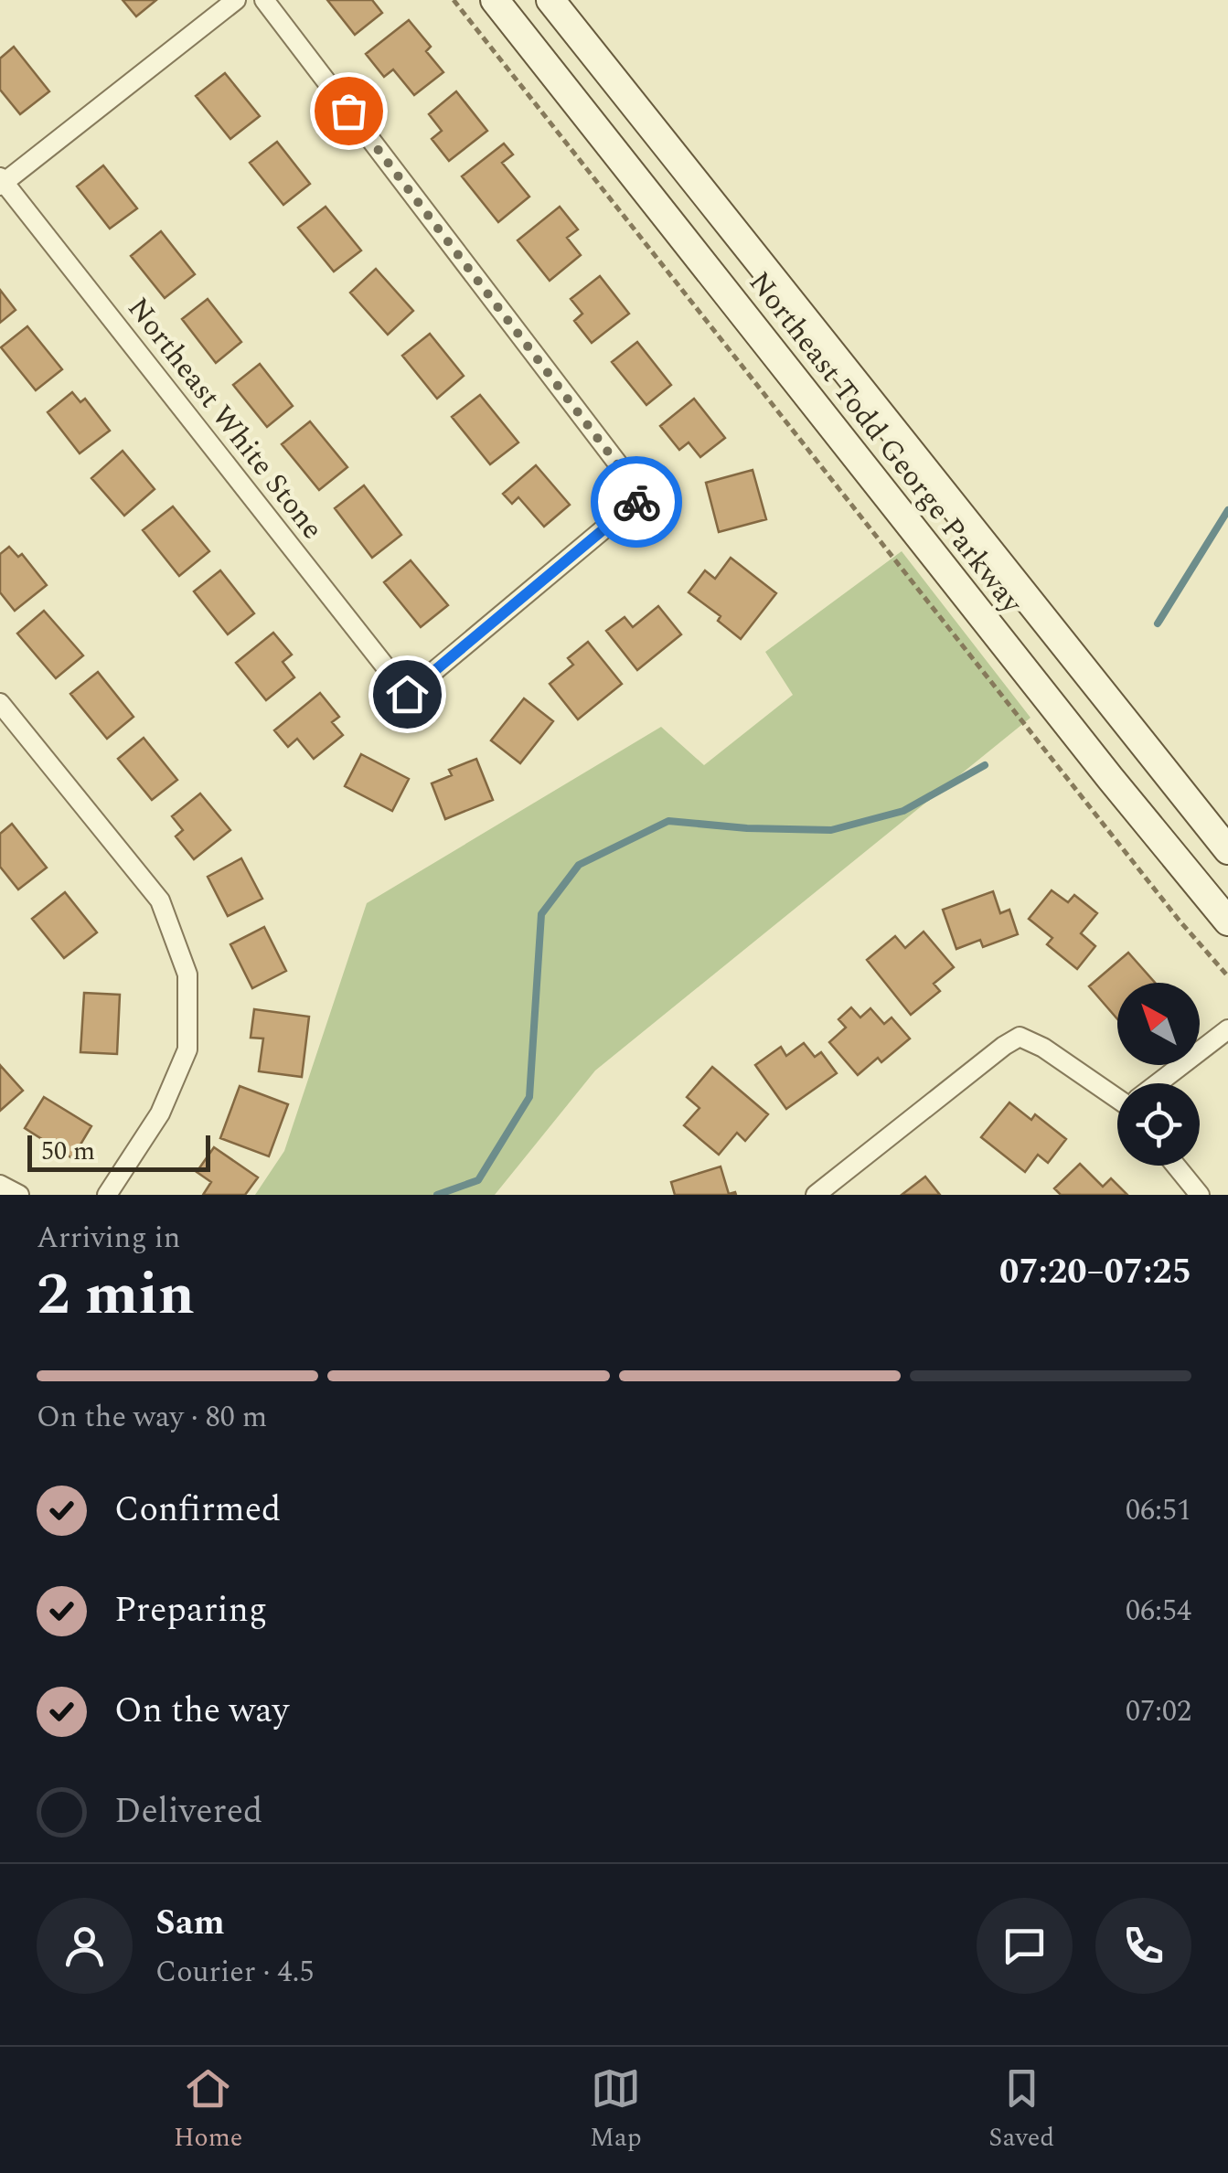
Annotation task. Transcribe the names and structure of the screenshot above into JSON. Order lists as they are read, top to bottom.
{
  "streets": {
    "main road": ["Northeast Todd George Parkway"],
    "street": ["Northeast White Stone"]
  },
  "scale_bar": "50 m",
  "north": "top left",
  "page": {
    "scale": "50 m",
    "heading": ["2 min", "Arriving in", "07:20–07:25"],
    "panel": ["Sam", "Courier · 4.5"],
    "bar": "On the way · 80 m",
    "list": [
      ["Confirmed", "06:51"],
      ["Preparing", "06:54"],
      ["On the way", "07:02"],
      "Delivered"
    ],
    "tabs": ["Home", "Map", "Saved"]
  }
}
